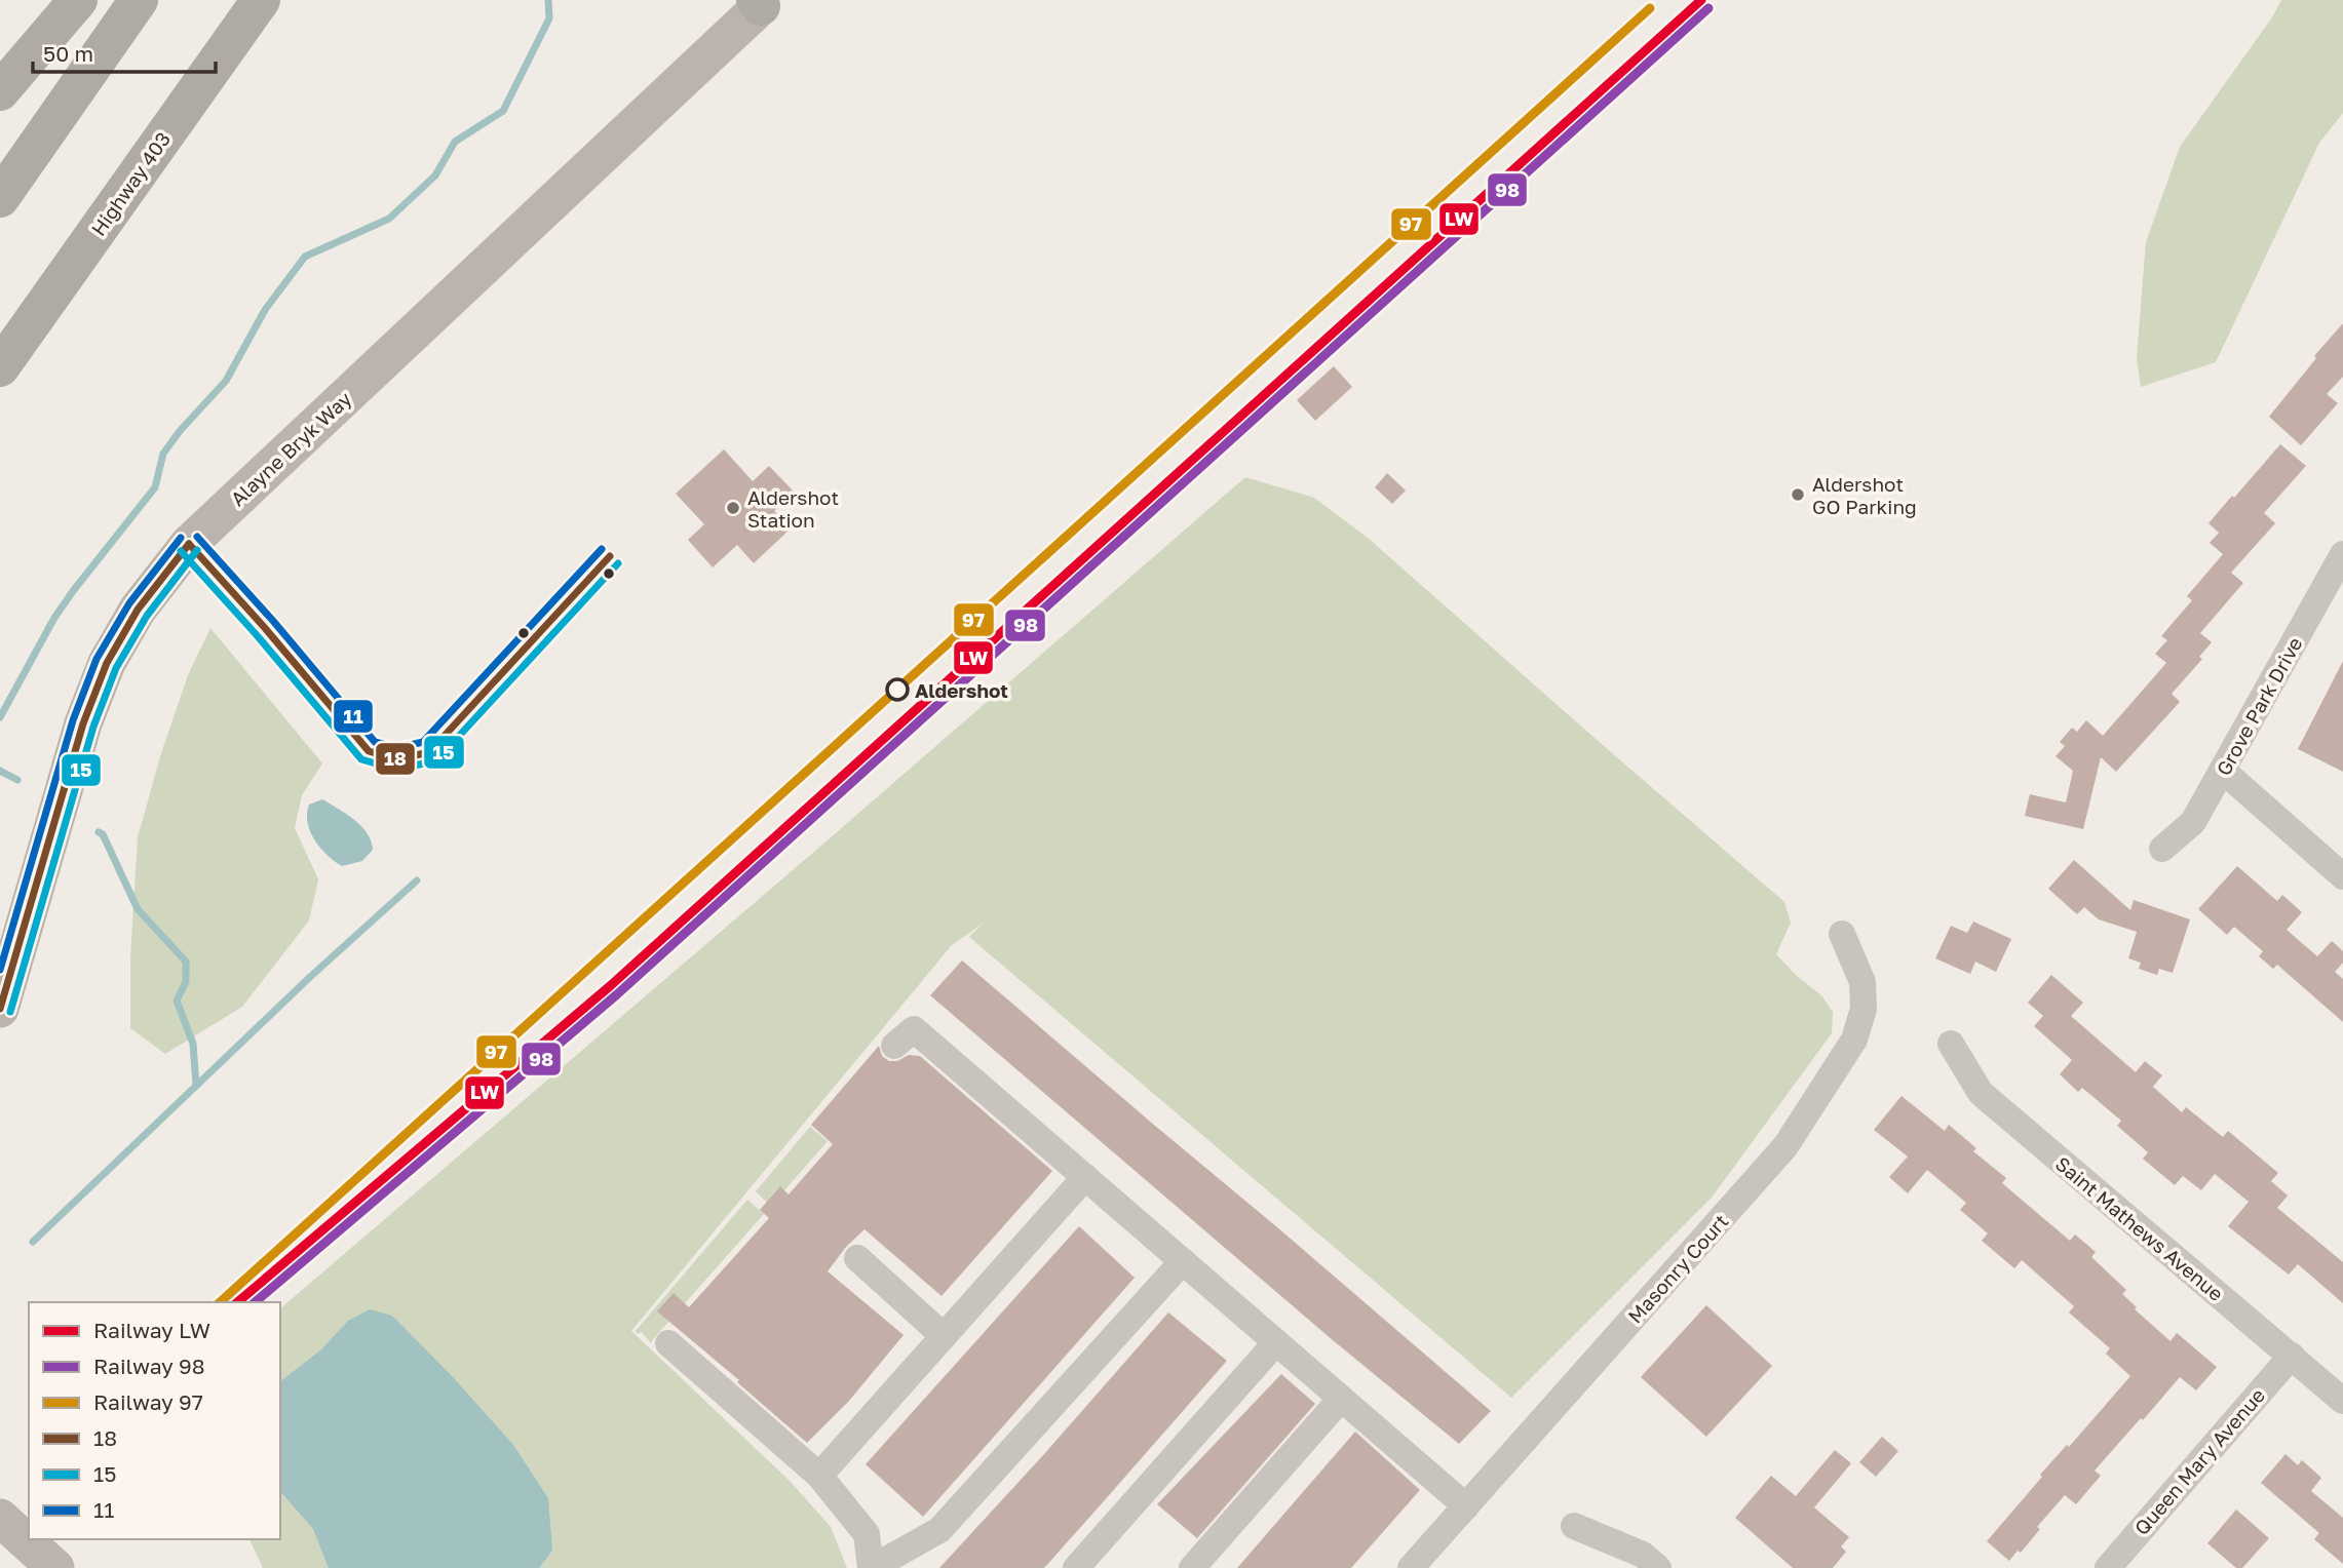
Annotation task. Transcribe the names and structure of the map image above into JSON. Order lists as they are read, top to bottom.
{
  "streets": {
    "highway": ["Highway 403"],
    "street": [
      "Alayne Bryk Way",
      "Grove Park Drive",
      "Saint Mathews Avenue",
      "Masonry Court",
      "Queen Mary Avenue"
    ]
  },
  "crossings": [
    ["Saint Mathews Avenue", "Queen Mary Avenue"]
  ],
  "places": ["Aldershot GO Parking", "Aldershot Station", "Aldershot"],
  "lines": [
    "rail line LW",
    "rail line 98",
    "rail line 97",
    "transit line 11",
    "transit line 18",
    "transit line 15"
  ],
  "legend": [
    "Railway LW",
    "Railway 98",
    "Railway 97",
    "18",
    "15",
    "11"
  ],
  "scale_bar": "50 m"
}
